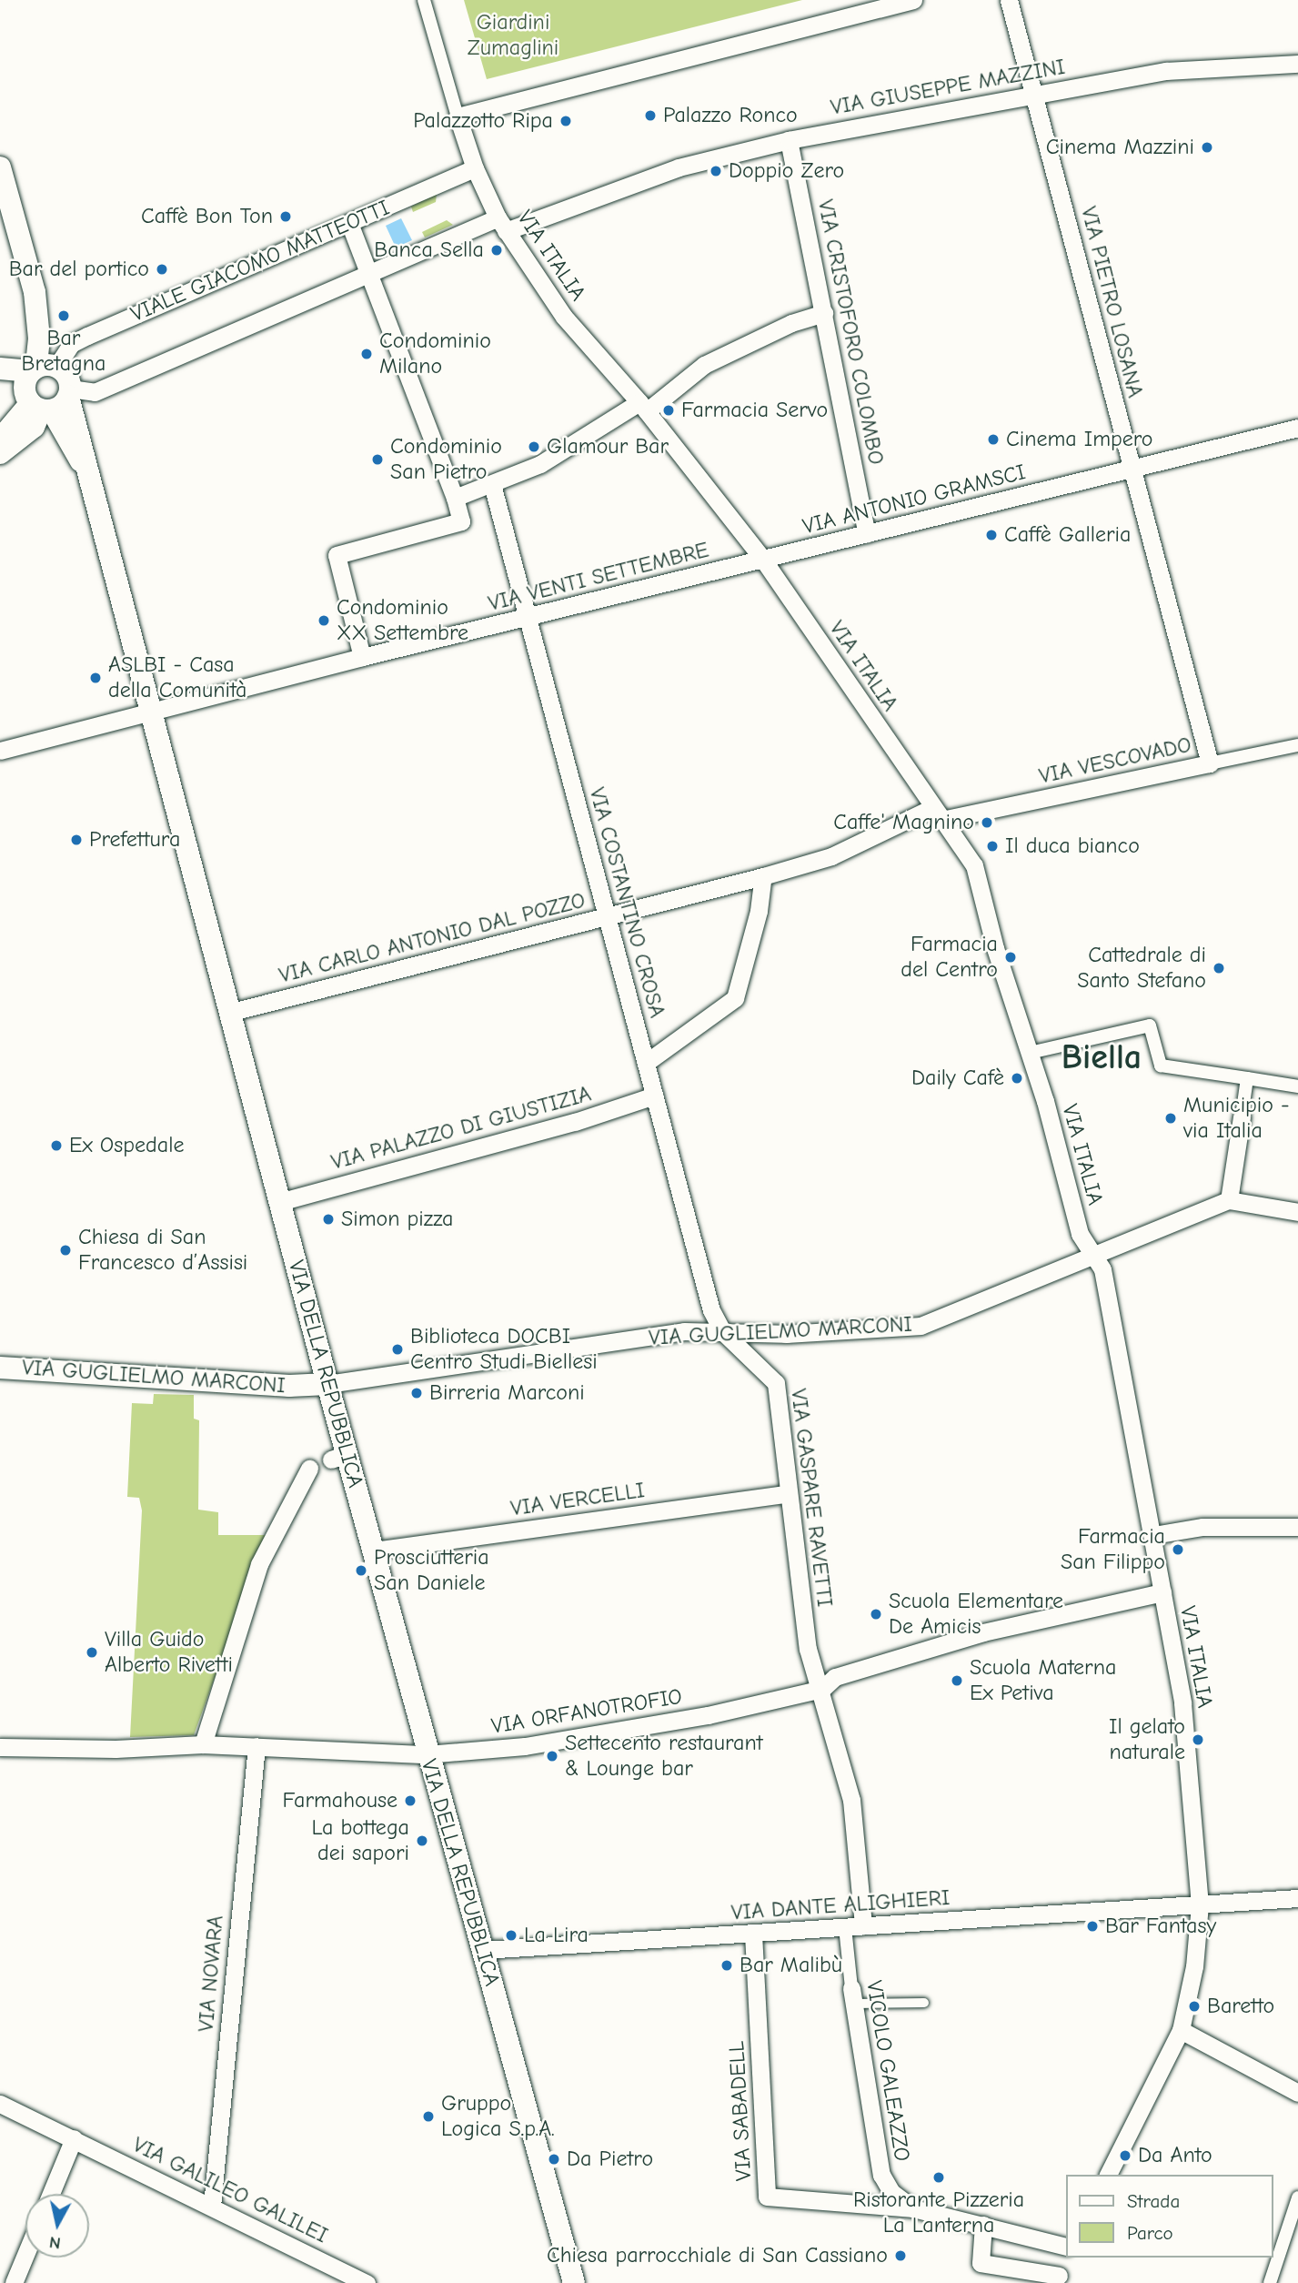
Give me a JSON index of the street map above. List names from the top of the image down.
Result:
{
  "streets": {
    "street": [
      "VIA GIUSEPPE MAZZINI",
      "VIA ITALIA",
      "VIALE GIACOMO MATTEOTTI",
      "VIA PIETRO LOSANA",
      "VIA CRISTOFORO COLOMBO",
      "VIA ANTONIO GRAMSCI",
      "VIA VENTI SETTEMBRE",
      "VIA VESCOVADO",
      "VIA COSTANTINO CROSA",
      "VIA CARLO ANTONIO DAL POZZO",
      "VIA PALAZZO DI GIUSTIZIA",
      "VIA GUGLIELMO MARCONI",
      "VIA DELLA REPUBBLICA",
      "VIA GASPARE RAVETTI",
      "VIA VERCELLI",
      "VIA ORFANOTROFIO",
      "VIA DANTE ALIGHIERI",
      "VIA NOVARA",
      "VICOLO GALEAZZO",
      "VIA SABADELL",
      "VIA GALILEO GALILEI"
    ]
  },
  "crossings": [
    ["VIA GIUSEPPE MAZZINI", "VIA ITALIA"],
    ["VIA GIUSEPPE MAZZINI", "VIA PIETRO LOSANA"],
    ["VIA GIUSEPPE MAZZINI", "VIA CRISTOFORO COLOMBO"],
    ["VIA ITALIA", "VIALE GIACOMO MATTEOTTI"],
    ["VIA ITALIA", "VIA ANTONIO GRAMSCI"],
    ["VIA ITALIA", "VIA VENTI SETTEMBRE"],
    ["VIA ITALIA", "VIA VESCOVADO"],
    ["VIA ITALIA", "VIA GUGLIELMO MARCONI"],
    ["VIA ITALIA", "VIA ORFANOTROFIO"],
    ["VIA ITALIA", "VIA DANTE ALIGHIERI"],
    ["VIALE GIACOMO MATTEOTTI", "VIA DELLA REPUBBLICA"],
    ["VIA PIETRO LOSANA", "VIA ANTONIO GRAMSCI"],
    ["VIA PIETRO LOSANA", "VIA VESCOVADO"],
    ["VIA CRISTOFORO COLOMBO", "VIA ANTONIO GRAMSCI"],
    ["VIA ANTONIO GRAMSCI", "VIA VENTI SETTEMBRE"],
    ["VIA VENTI SETTEMBRE", "VIA COSTANTINO CROSA"],
    ["VIA VENTI SETTEMBRE", "VIA DELLA REPUBBLICA"],
    ["VIA VESCOVADO", "VIA CARLO ANTONIO DAL POZZO"],
    ["VIA COSTANTINO CROSA", "VIA CARLO ANTONIO DAL POZZO"],
    ["VIA COSTANTINO CROSA", "VIA PALAZZO DI GIUSTIZIA"],
    ["VIA COSTANTINO CROSA", "VIA GUGLIELMO MARCONI"],
    ["VIA COSTANTINO CROSA", "VIA GASPARE RAVETTI"],
    ["VIA CARLO ANTONIO DAL POZZO", "VIA DELLA REPUBBLICA"],
    ["VIA PALAZZO DI GIUSTIZIA", "VIA DELLA REPUBBLICA"],
    ["VIA GUGLIELMO MARCONI", "VIA DELLA REPUBBLICA"],
    ["VIA GUGLIELMO MARCONI", "VIA GASPARE RAVETTI"],
    ["VIA DELLA REPUBBLICA", "VIA VERCELLI"],
    ["VIA DELLA REPUBBLICA", "VIA ORFANOTROFIO"],
    ["VIA DELLA REPUBBLICA", "VIA DANTE ALIGHIERI"],
    ["VIA GASPARE RAVETTI", "VIA VERCELLI"],
    ["VIA GASPARE RAVETTI", "VIA ORFANOTROFIO"],
    ["VIA GASPARE RAVETTI", "VICOLO GALEAZZO"],
    ["VIA ORFANOTROFIO", "VIA NOVARA"],
    ["VIA ORFANOTROFIO", "VICOLO GALEAZZO"],
    ["VIA DANTE ALIGHIERI", "VICOLO GALEAZZO"],
    ["VIA DANTE ALIGHIERI", "VIA SABADELL"],
    ["VIA NOVARA", "VIA GALILEO GALILEI"],
    ["VICOLO GALEAZZO", "VIA SABADELL"]
  ],
  "districts": ["Biella"],
  "parks": ["Giardini Zumaglini"],
  "places": [
    "Palazzo Ronco",
    "Palazzotto Ripa",
    "Cinema Mazzini",
    "Doppio Zero",
    "Caffè Bon Ton",
    "Banca Sella",
    "Bar del portico",
    "Bar Bretagna",
    "Condominio Milano",
    "Farmacia Servo",
    "Cinema Impero",
    "Glamour Bar",
    "Condominio San Pietro",
    "Caffè Galleria",
    "Condominio XX Settembre",
    "ASLBI - Casa della Comunità",
    "Caffe' Magnino",
    "Prefettura",
    "Il duca bianco",
    "Farmacia del Centro",
    "Cattedrale di Santo Stefano",
    "Daily Cafè",
    "Municipio - via Italia",
    "Ex Ospedale",
    "Simon pizza",
    "Chiesa di San Francesco d’Assisi",
    "Biblioteca DOCBI Centro Studi Biellesi",
    "Birreria Marconi",
    "Farmacia San Filippo",
    "Prosciutteria San Daniele",
    "Scuola Elementare De Amicis",
    "Villa Guido Alberto Rivetti",
    "Scuola Materna Ex Petiva",
    "Il gelato naturale",
    "Settecento restaurant & Lounge bar",
    "Farmahouse",
    "La bottega dei sapori",
    "Bar Fantasy",
    "La Lira",
    "Bar Malibù",
    "Baretto",
    "Gruppo Logica S.p.A.",
    "Da Anto",
    "Da Pietro",
    "Ristorante Pizzeria La Lanterna",
    "Chiesa parrocchiale di San Cassiano"
  ],
  "legend": ["Strada", "Parco"],
  "north": "bottom"
}
